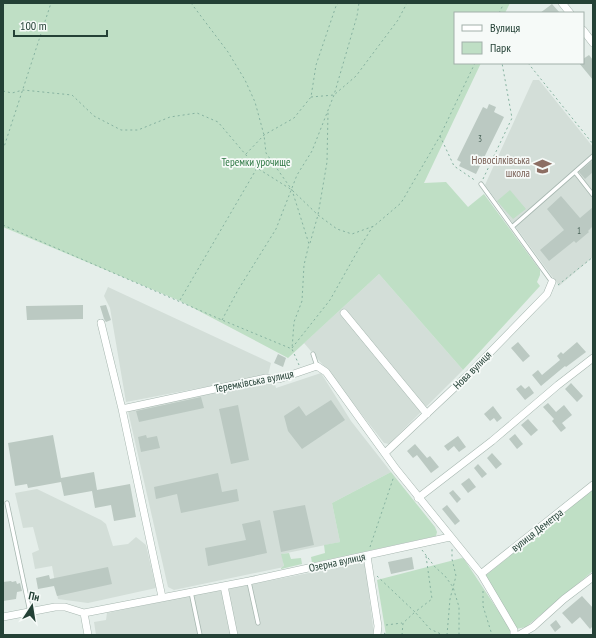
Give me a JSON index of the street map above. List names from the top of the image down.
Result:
{
  "streets": {
    "street": [
      "Нова вулиця",
      "Теремківська вулиця",
      "вулиця Деметра",
      "Озерна вулиця"
    ]
  },
  "parks": ["Теремки урочище"],
  "places": {
    "school or university": ["Новосілківська школа"]
  },
  "house_numbers": ["3", "1"],
  "legend": ["Вулиця", "Парк"],
  "scale_bar": "100 m",
  "north": "top"
}
